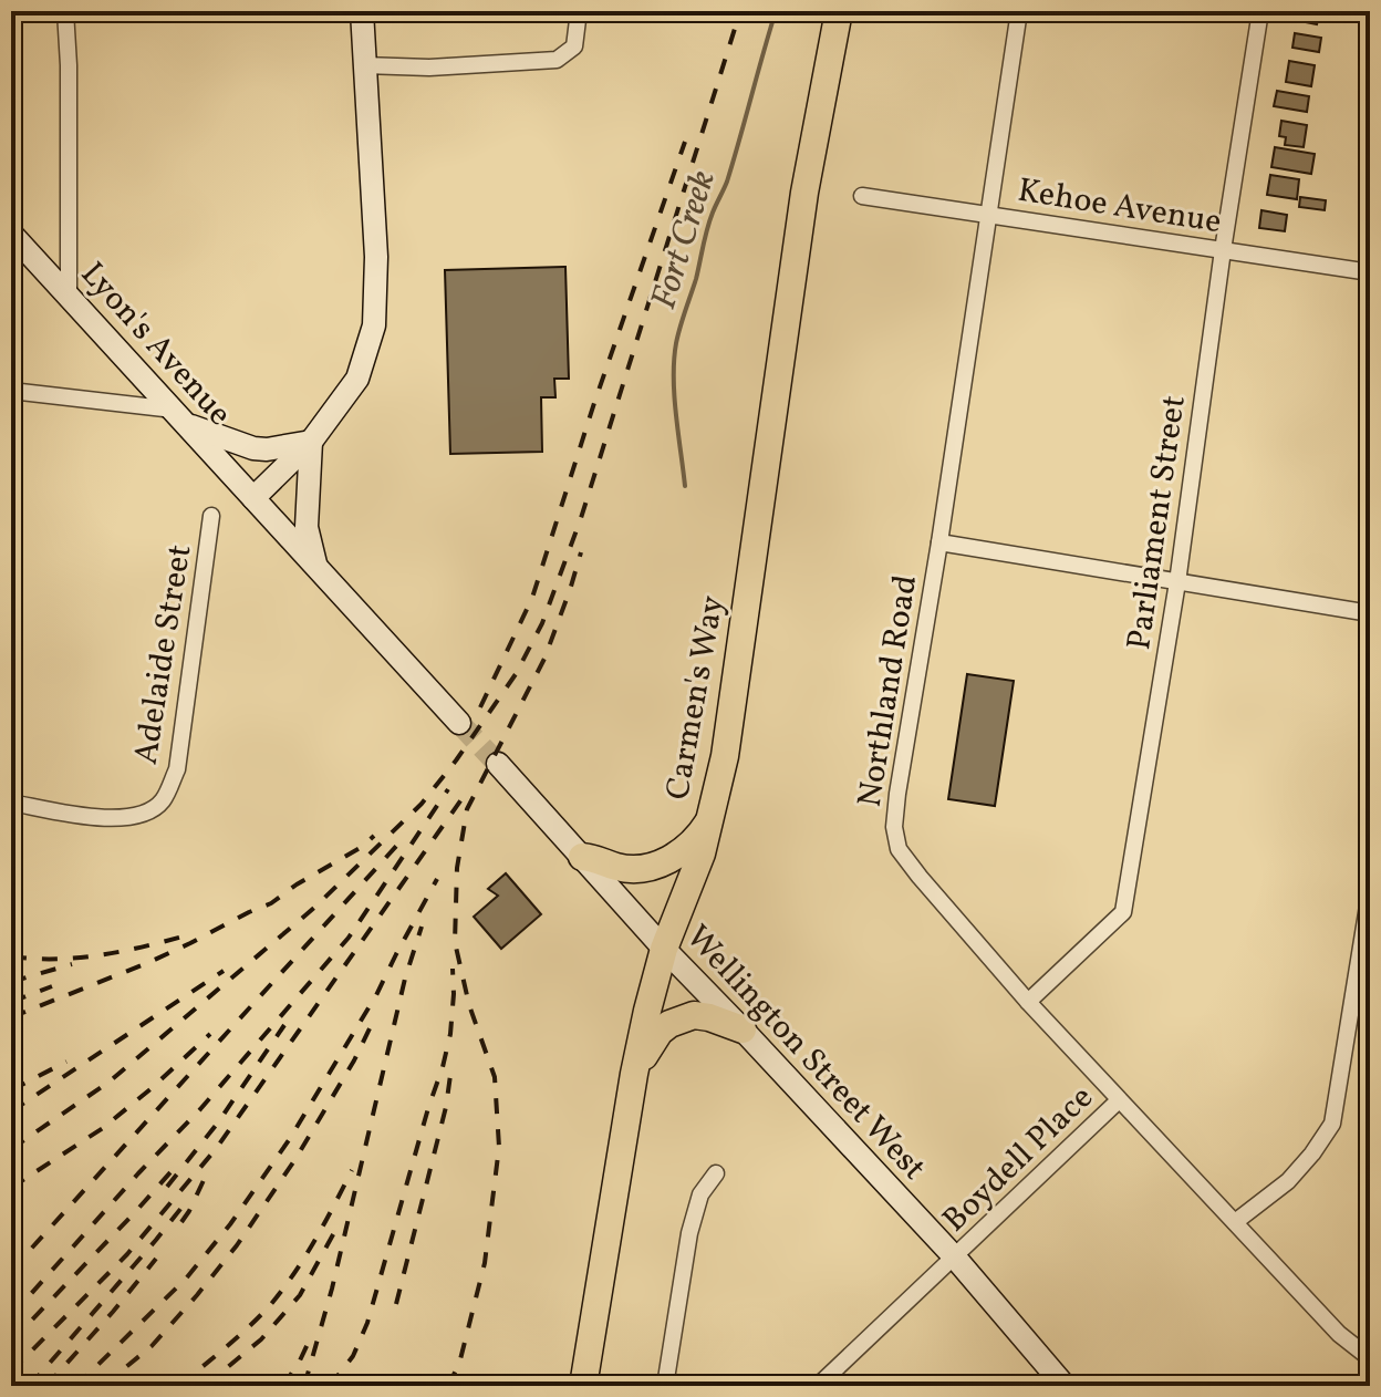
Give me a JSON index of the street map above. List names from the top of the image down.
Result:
{
  "streets": {
    "highway": ["Carmen's Way"],
    "main road": ["Lyon's Avenue", "Wellington Street West"],
    "street": [
      "Kehoe Avenue",
      "Parliament Street",
      "Adelaide Street",
      "Northland Road",
      "Boydell Place"
    ]
  },
  "crossings": [
    ["Kehoe Avenue", "Parliament Street"],
    ["Kehoe Avenue", "Northland Road"],
    ["Parliament Street", "Northland Road"],
    ["Northland Road", "Boydell Place"],
    ["Carmen's Way", "Wellington Street West"],
    ["Wellington Street West", "Boydell Place"]
  ],
  "water": ["Fort Creek"]
}
